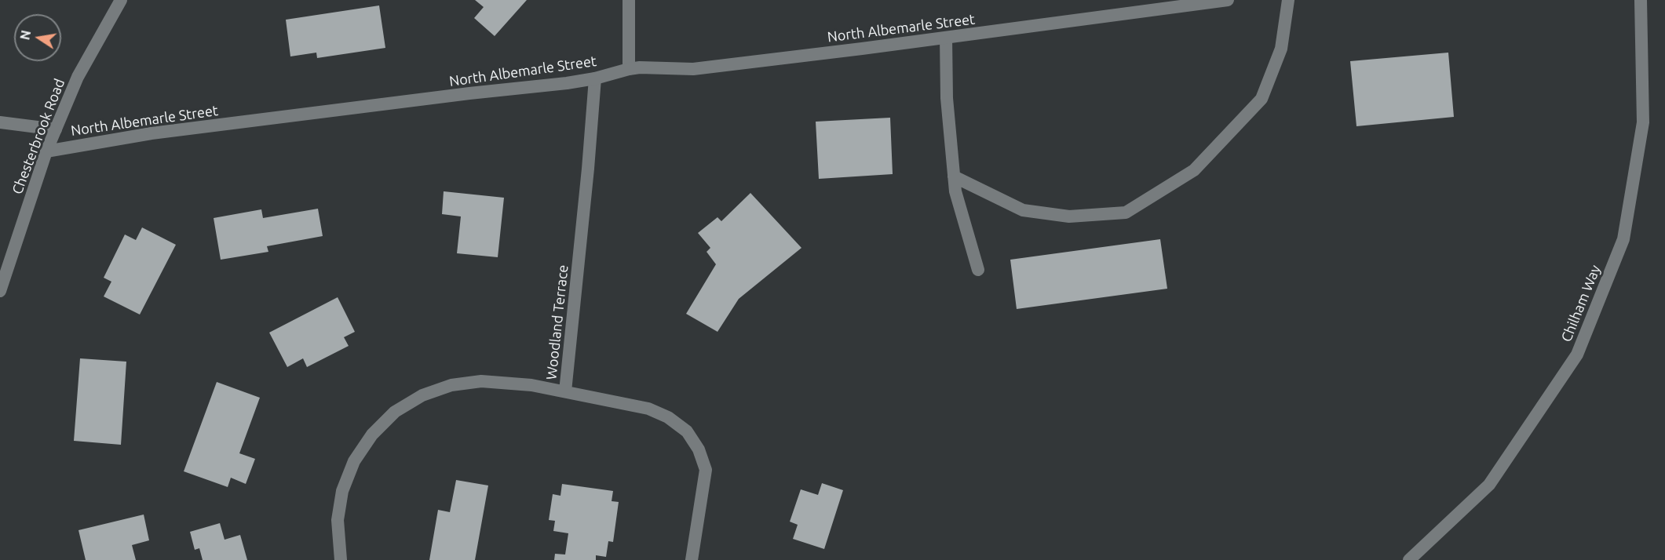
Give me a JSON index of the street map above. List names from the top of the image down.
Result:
{
  "streets": {
    "street": [
      "North Albemarle Street",
      "Chesterbrook Road",
      "Chilham Way",
      "Woodland Terrace"
    ]
  },
  "crossings": [
    ["North Albemarle Street", "Chesterbrook Road"],
    ["North Albemarle Street", "Woodland Terrace"]
  ],
  "north": "left"
}
